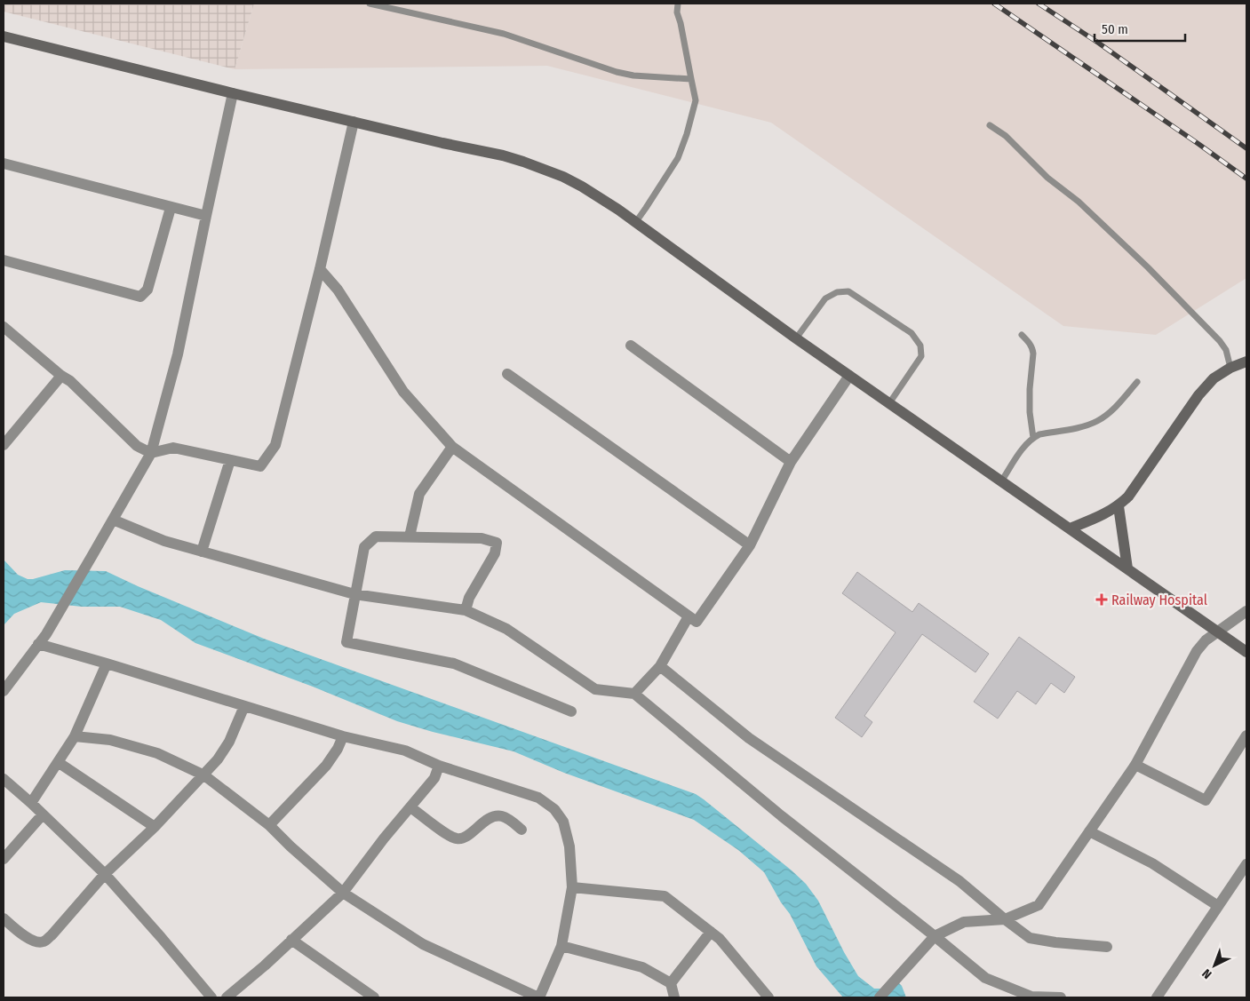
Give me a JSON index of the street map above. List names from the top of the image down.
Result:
{
  "places": {
    "health": ["Railway Hospital"]
  },
  "scale_bar": "50 m",
  "north": "bottom left"
}
